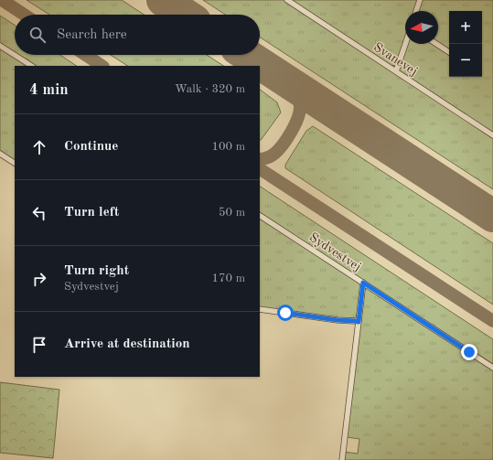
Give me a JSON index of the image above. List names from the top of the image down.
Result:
{
  "streets": {
    "lane": ["Svanevej", "Sydvestvej"]
  },
  "north": "left",
  "page": {
    "map_buttons": ["+", "−"],
    "search": "Search here",
    "heading": ["4 min", "Walk · 320 m"],
    "list": [
      ["Continue", "100 m"],
      ["Turn left", "50 m"],
      ["Turn right", "Sydvestvej", "170 m"],
      "Arrive at destination"
    ]
  }
}
